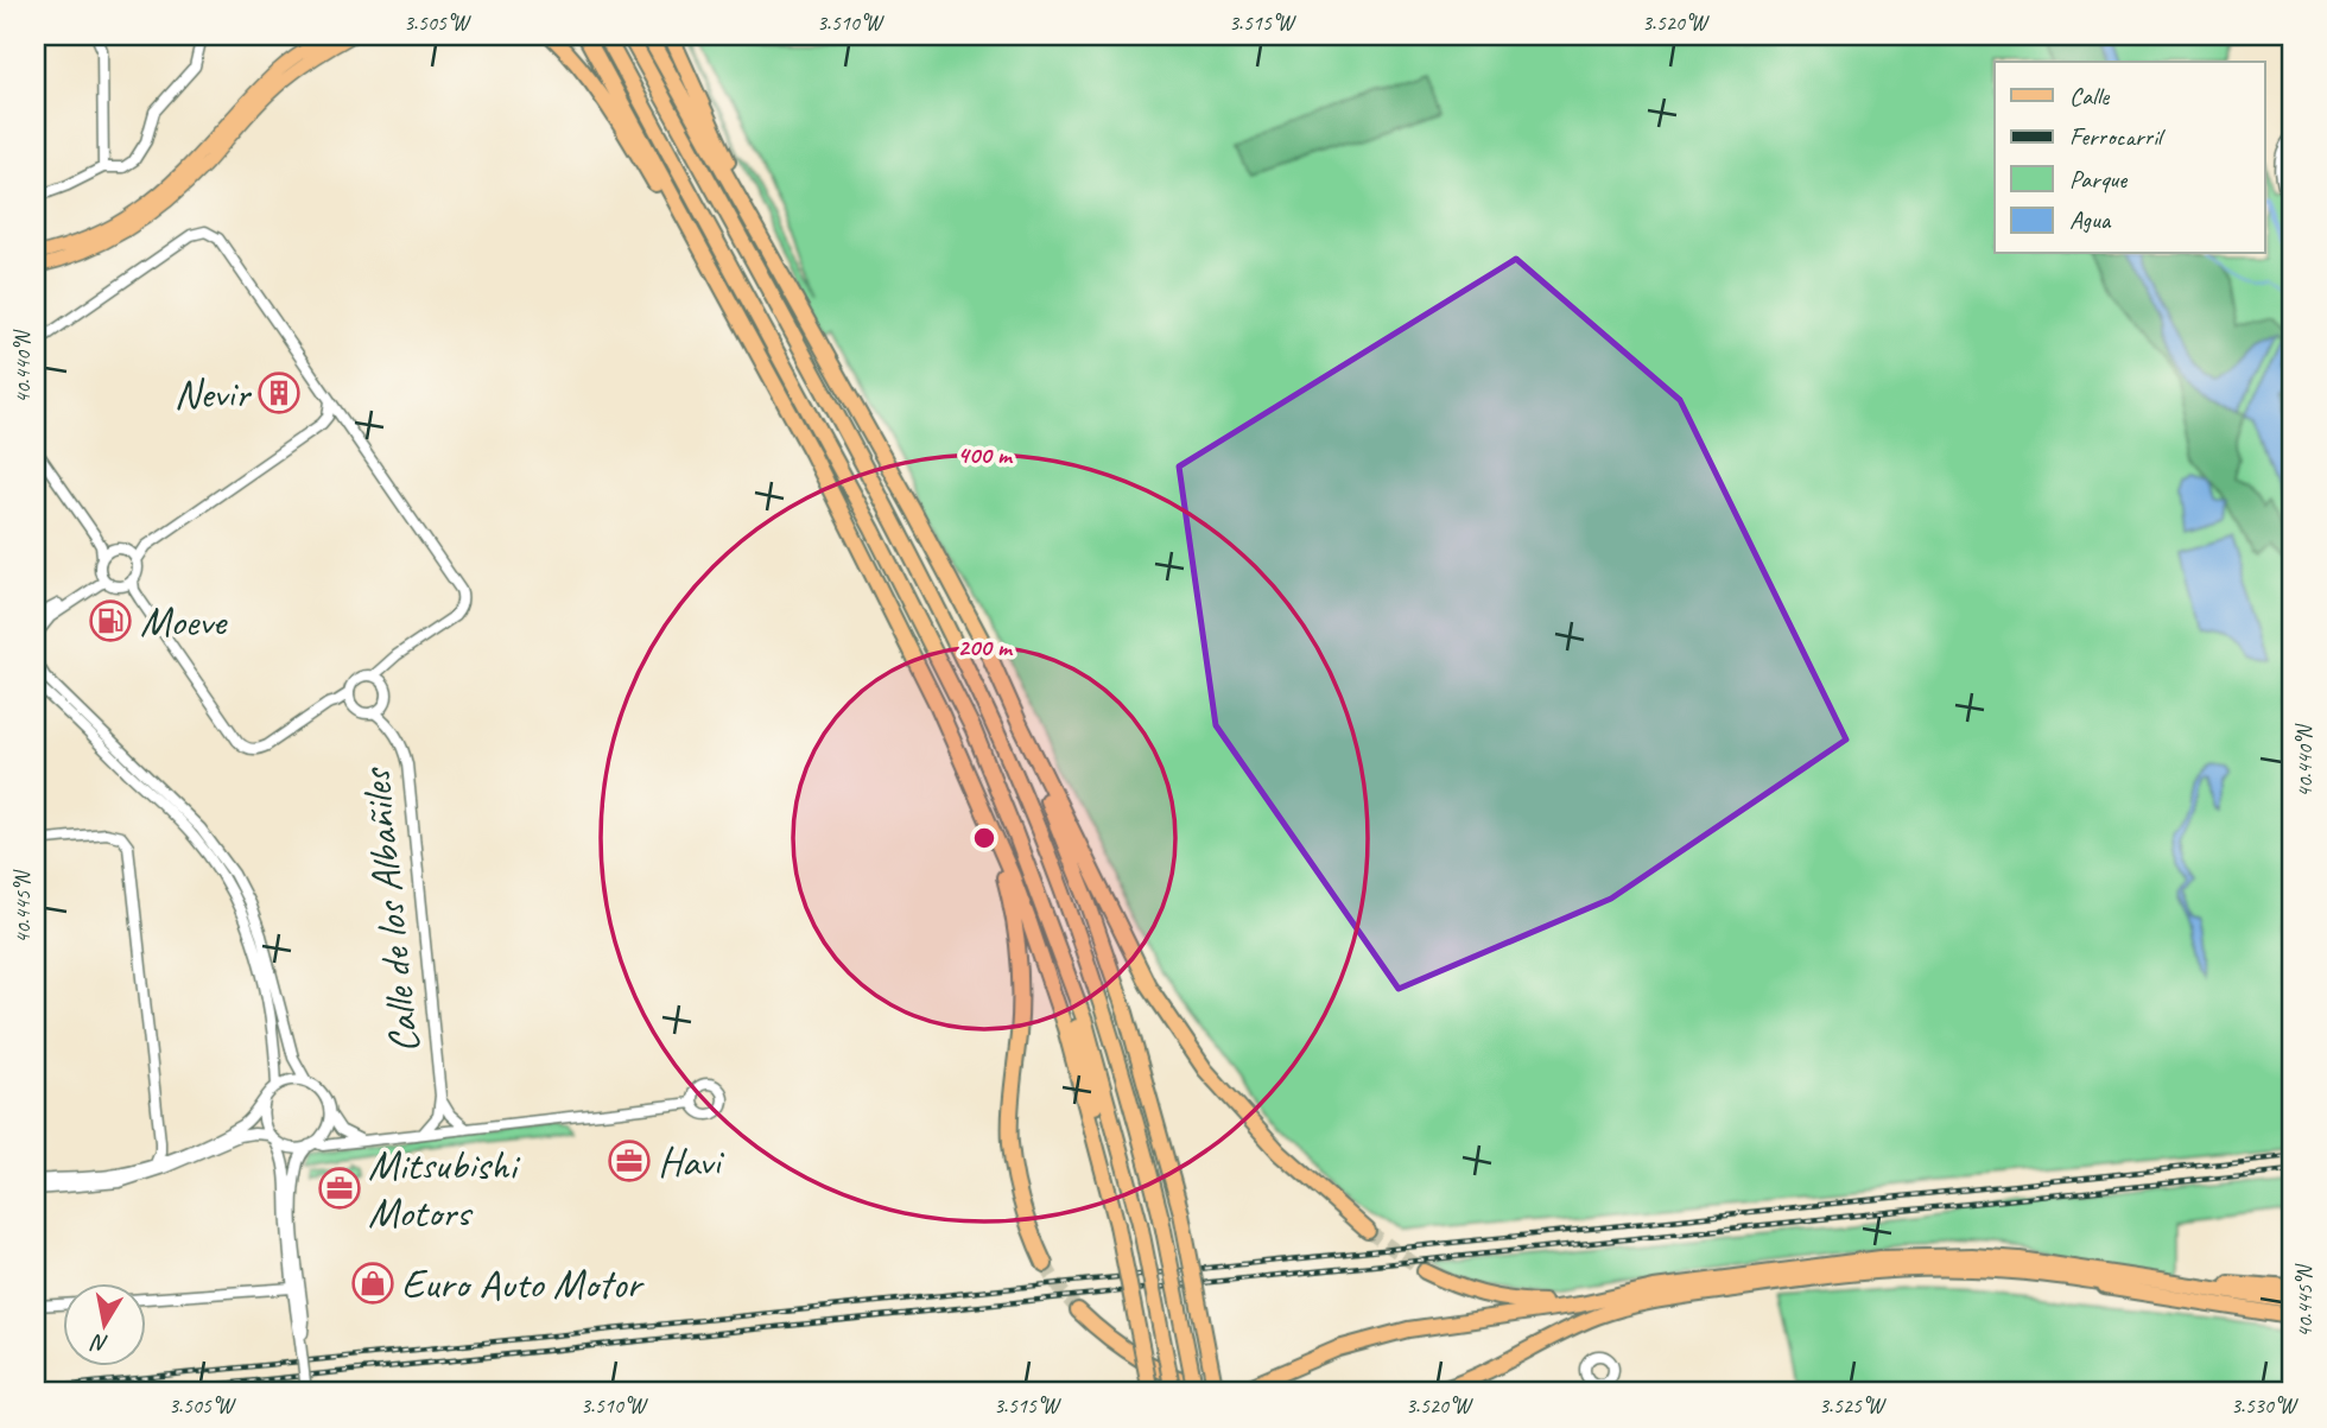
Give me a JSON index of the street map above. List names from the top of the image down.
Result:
{
  "streets": {
    "street": ["Calle de los Albañiles"]
  },
  "places": {
    "building": ["Nevir"],
    "fuel station": ["Moeve"],
    "office": ["Havi", "Mitsubishi Motors"],
    "shop": ["Euro Auto Motor"]
  },
  "legend": [
    "Calle",
    "Ferrocarril",
    "Parque",
    "Agua"
  ],
  "north": "bottom",
  "coordinates": [
    "3.505°W",
    "3.510°W",
    "3.515°W",
    "3.520°W",
    "40.440°N",
    "40.445°N",
    "3.525°W",
    "3.530°W"
  ],
  "rings": ["400 m", "200 m"]
}
